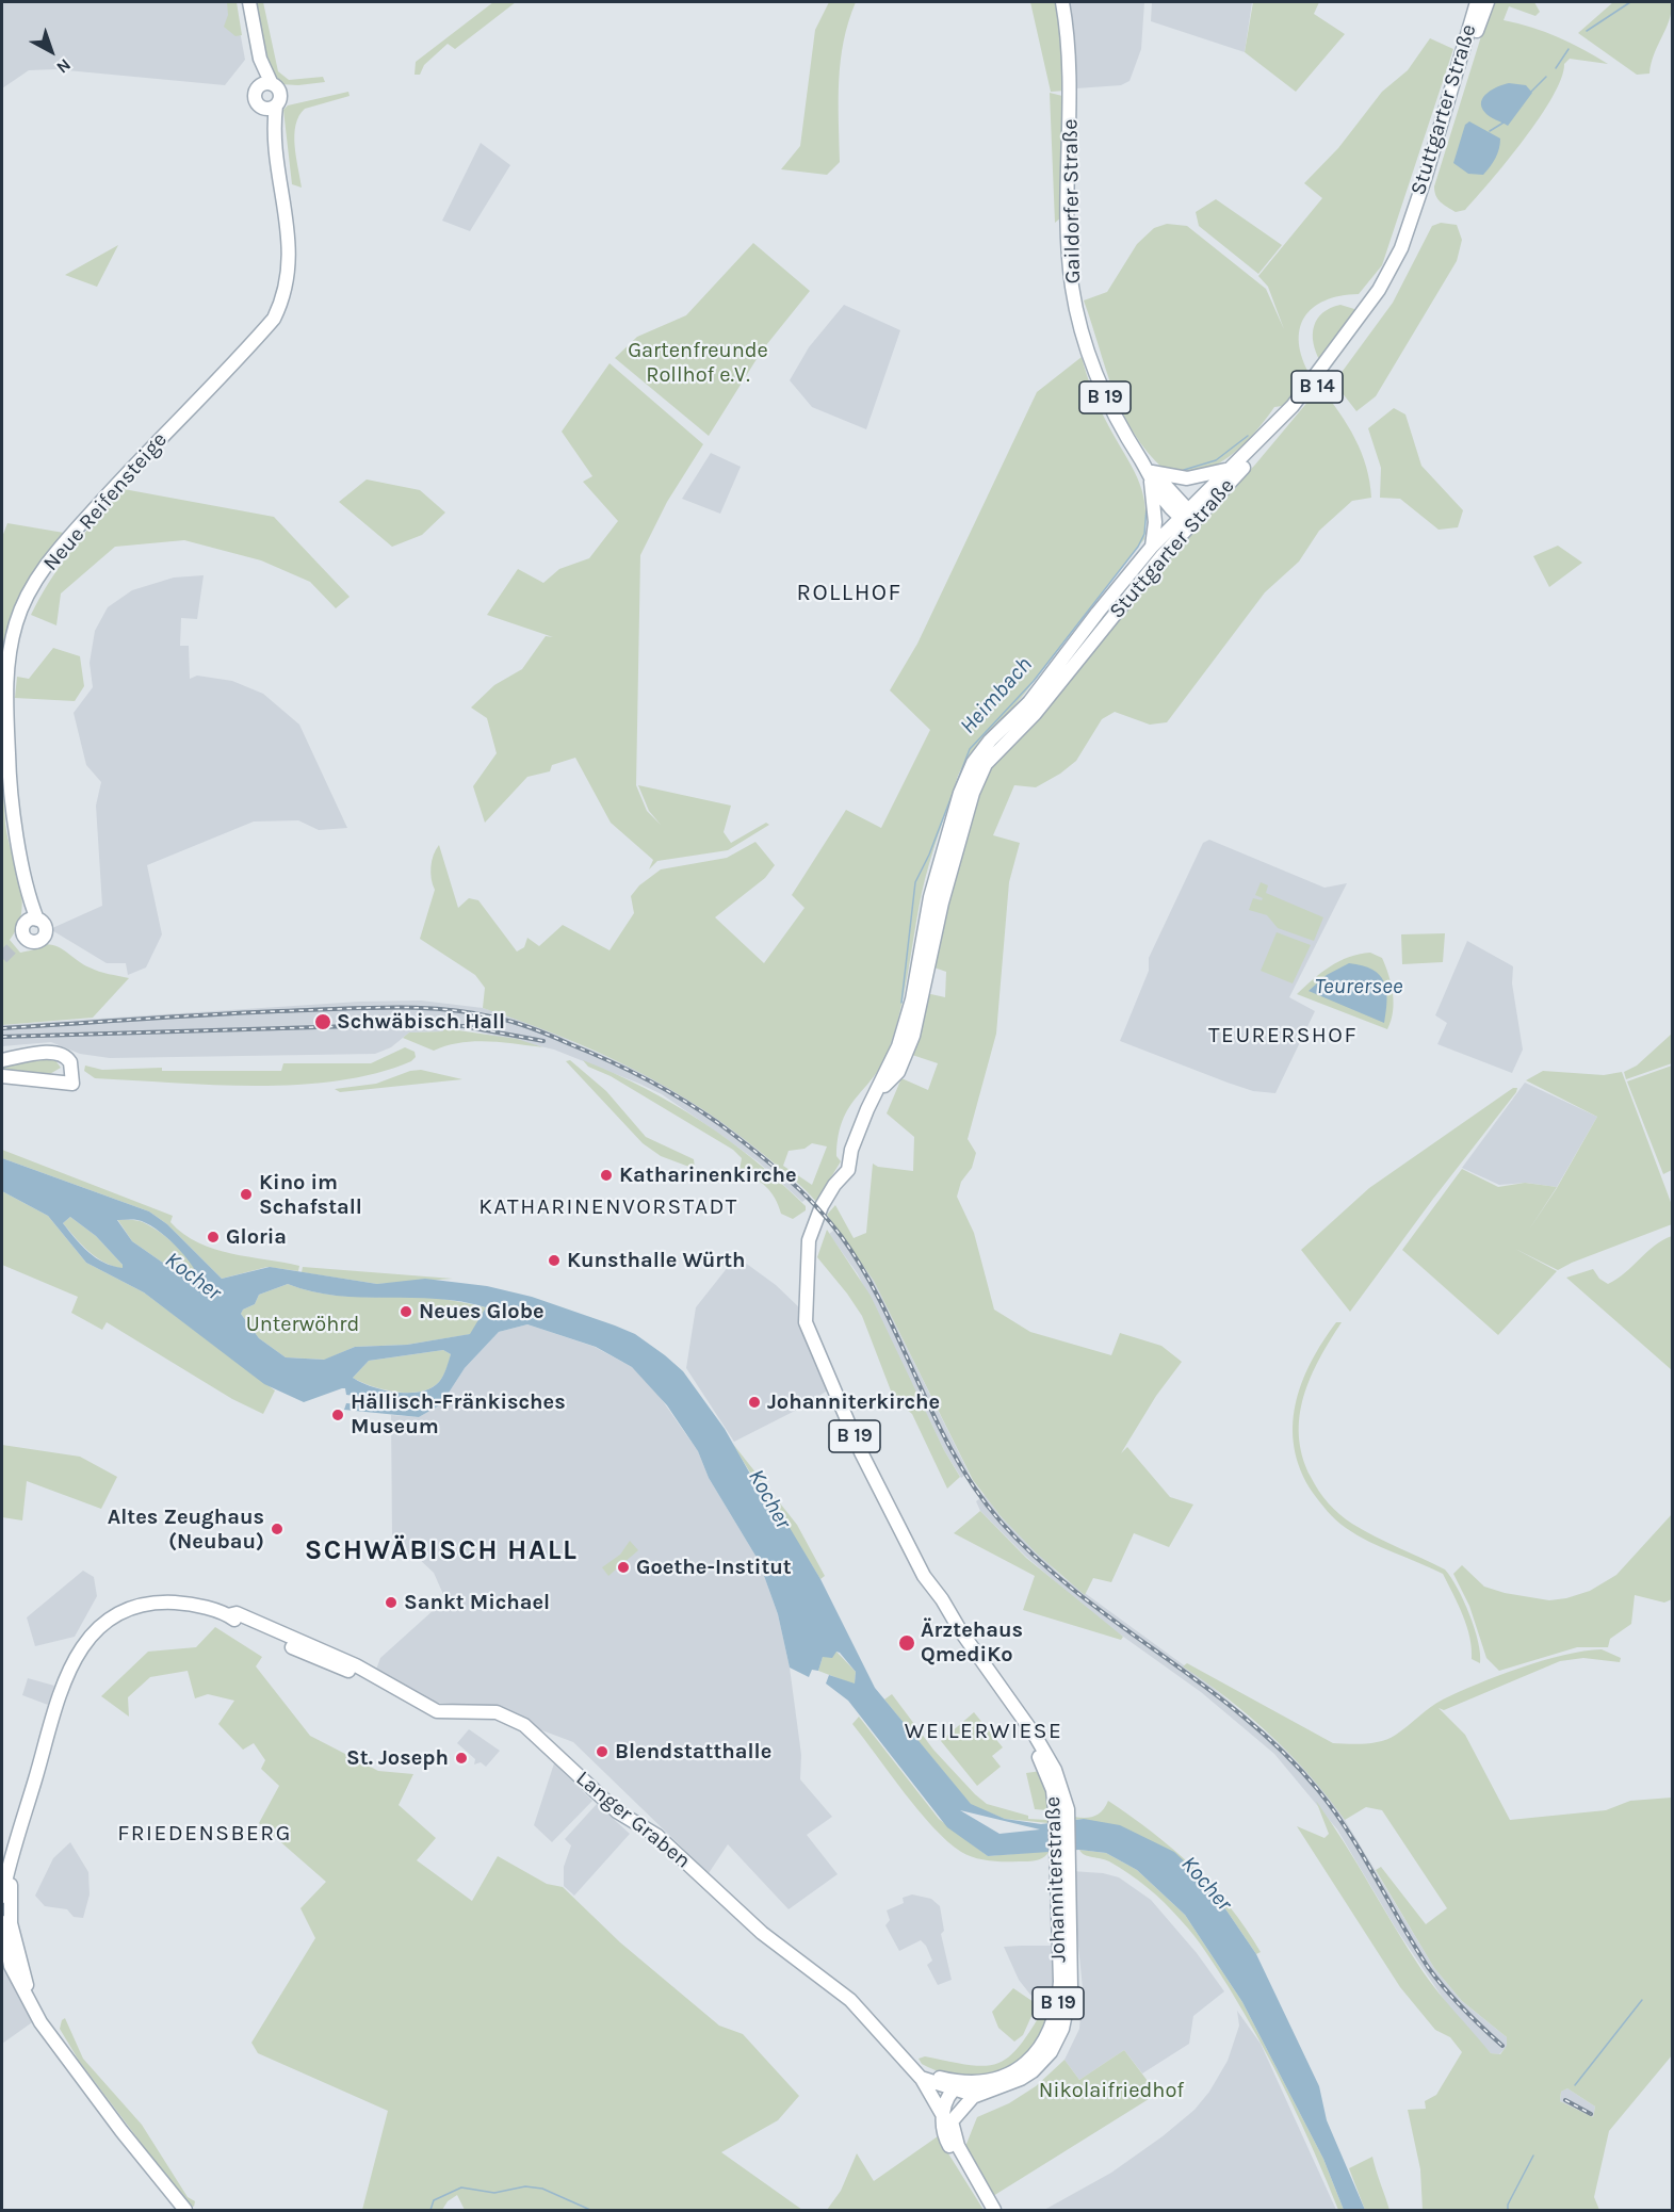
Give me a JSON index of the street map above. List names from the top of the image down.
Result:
{
  "streets": {
    "main road": [
      "Stuttgarter Straße",
      "Gaildorfer Straße",
      "B 14",
      "B 19",
      "Neue Reifensteige",
      "Langer Graben",
      "Johanniterstraße"
    ]
  },
  "crossings": [
    ["Stuttgarter Straße", "Gaildorfer Straße"],
    ["Stuttgarter Straße", "B 14"],
    ["Stuttgarter Straße", "B 19"],
    ["Stuttgarter Straße", "Johanniterstraße"],
    ["Gaildorfer Straße", "B 14"],
    ["Gaildorfer Straße", "B 19"],
    ["B 14", "B 19"],
    ["B 19", "Langer Graben"],
    ["B 19", "Johanniterstraße"],
    ["Langer Graben", "Johanniterstraße"]
  ],
  "districts": [
    "ROLLHOF",
    "TEURERSHOF",
    "KATHARINENVORSTADT",
    "SCHWÄBISCH HALL",
    "WEILERWIESE",
    "FRIEDENSBERG"
  ],
  "water": ["Heimbach", "Teurersee", "Kocher"],
  "parks": ["Gartenfreunde Rollhof e.V.", "Unterwöhrd", "Nikolaifriedhof"],
  "places": [
    "Schwäbisch Hall",
    "Katharinenkirche",
    "Kino im Schafstall",
    "Gloria",
    "Kunsthalle Würth",
    "Neues Globe",
    "Johanniterkirche",
    "Hällisch-Fränkisches Museum",
    "Altes Zeughaus (Neubau)",
    "Goethe-Institut",
    "Sankt Michael",
    "Ärztehaus QmediKo",
    "Blendstatthalle",
    "St. Joseph"
  ],
  "north": "bottom right"
}
